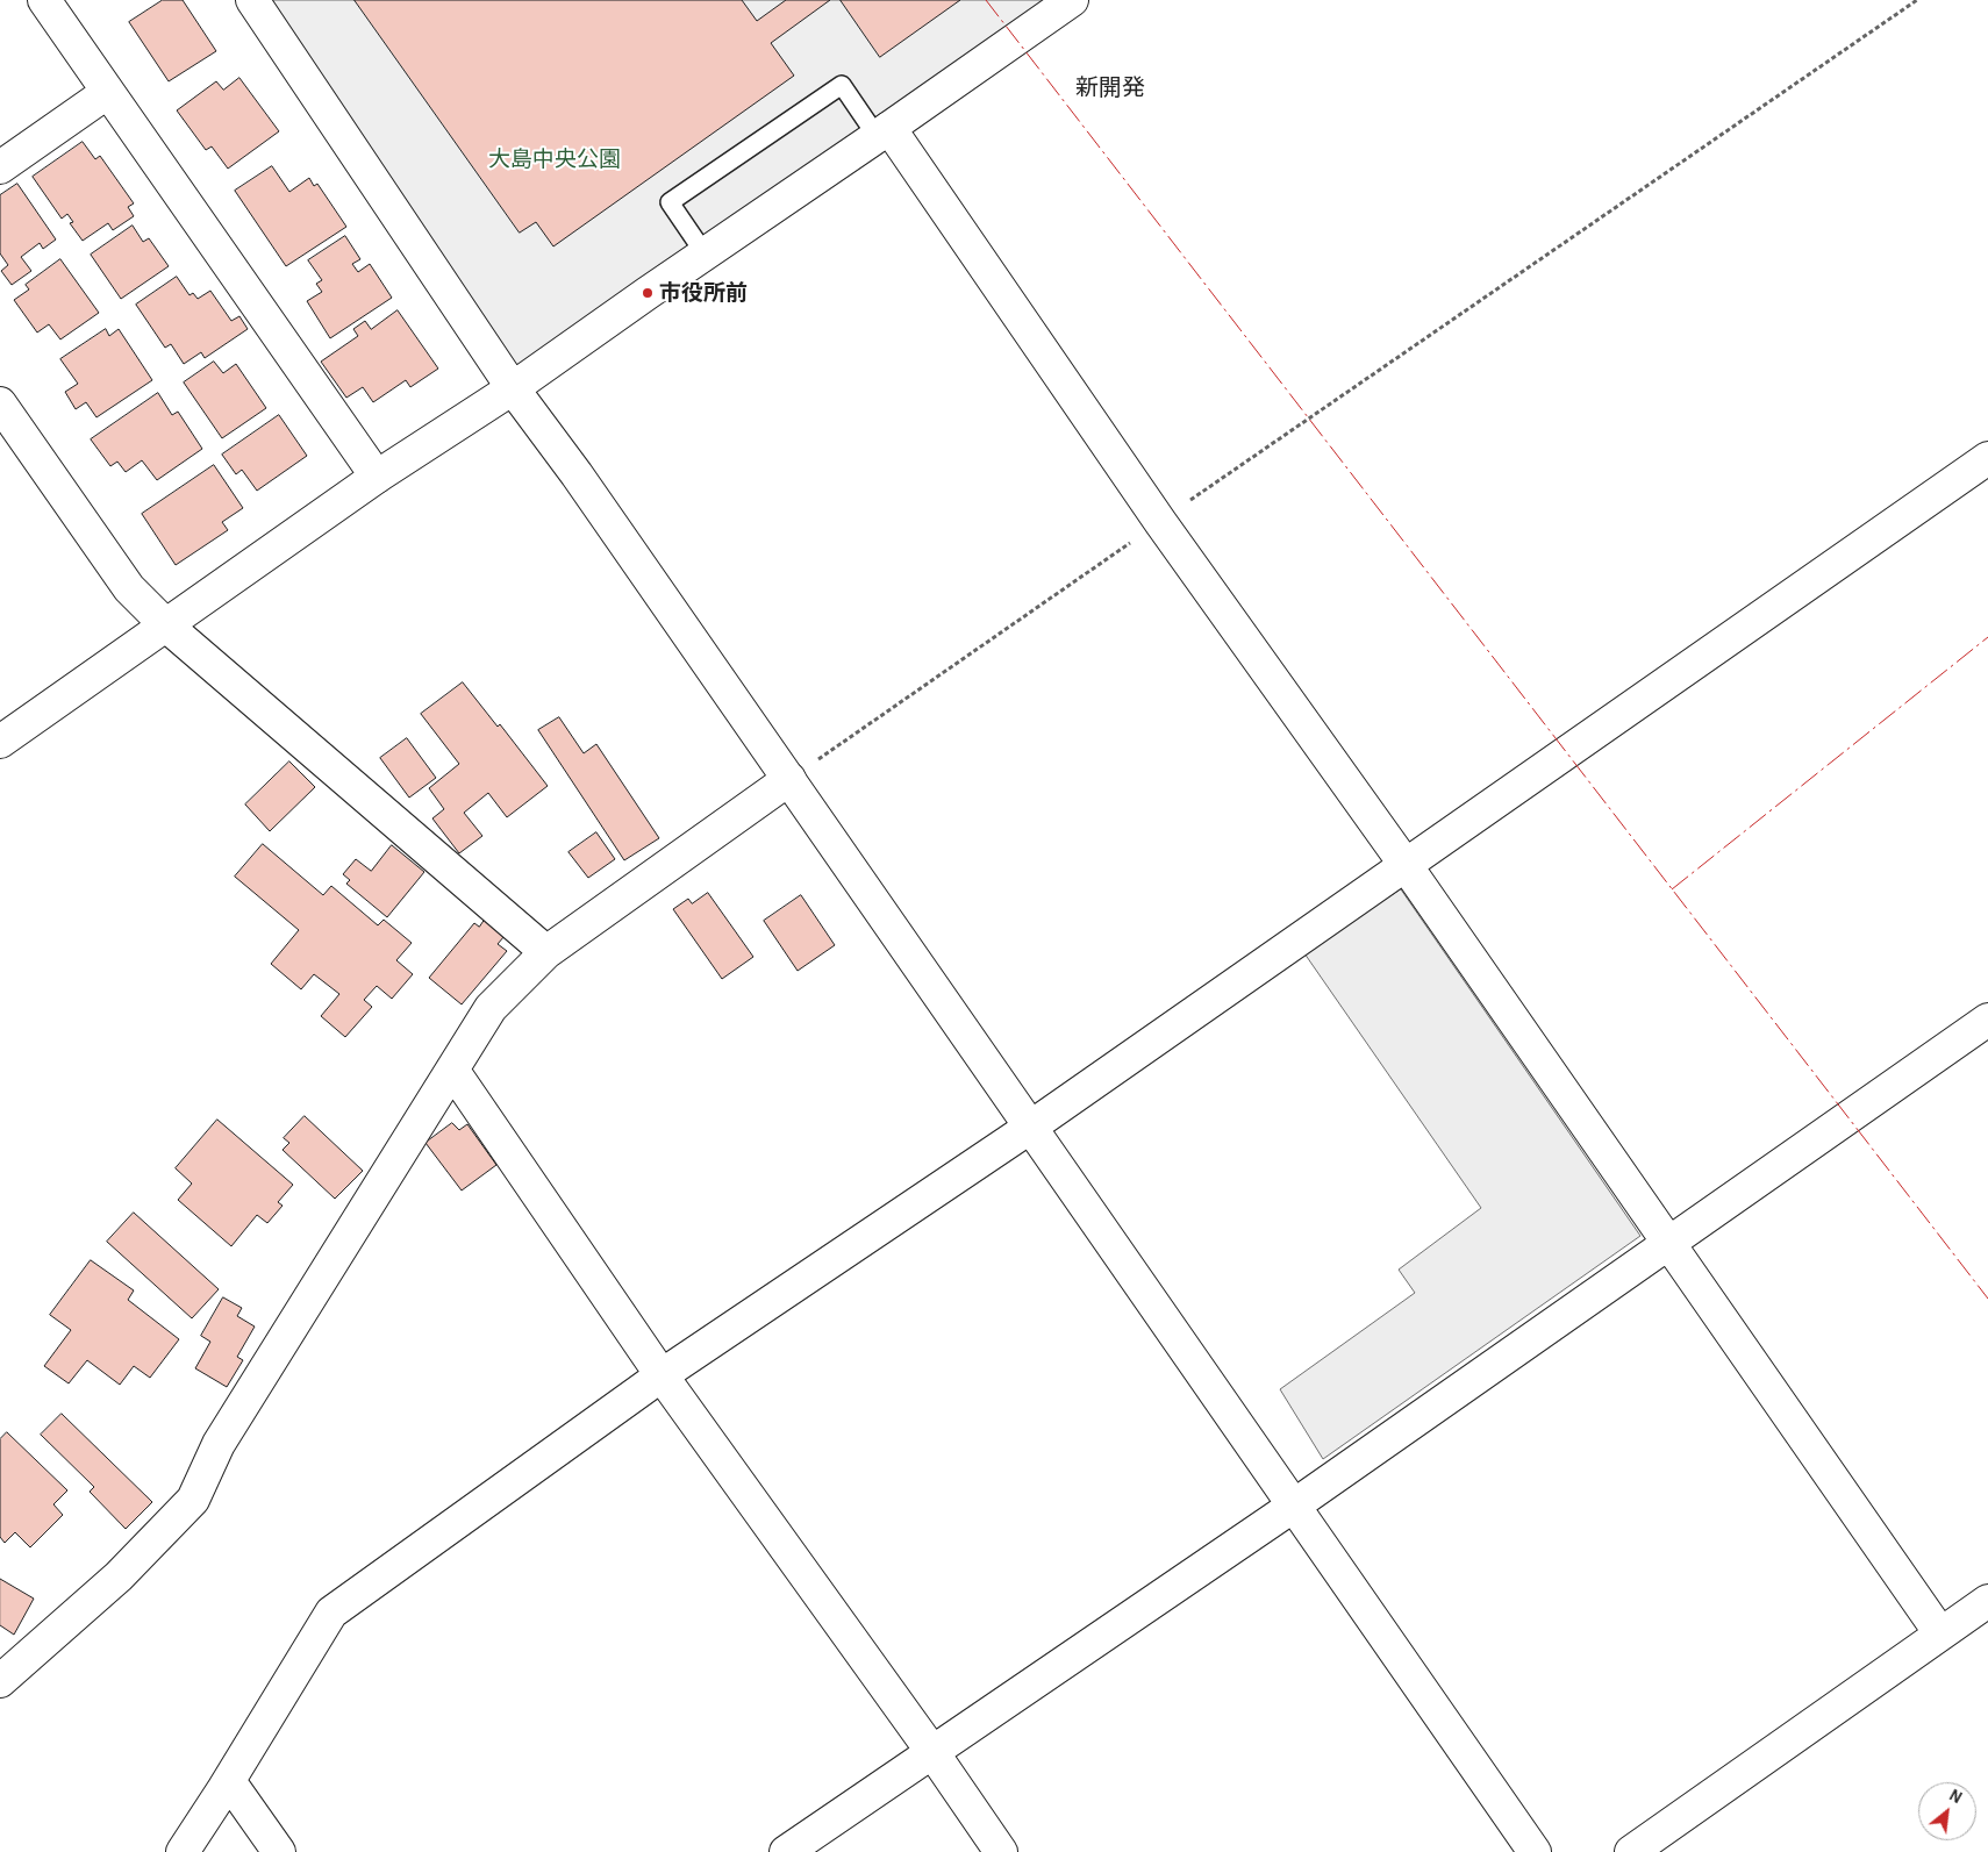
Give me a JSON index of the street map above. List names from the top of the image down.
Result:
{
  "districts": ["新開発"],
  "parks": ["大島中央公園"],
  "places": ["市役所前"],
  "north": "top right"
}
